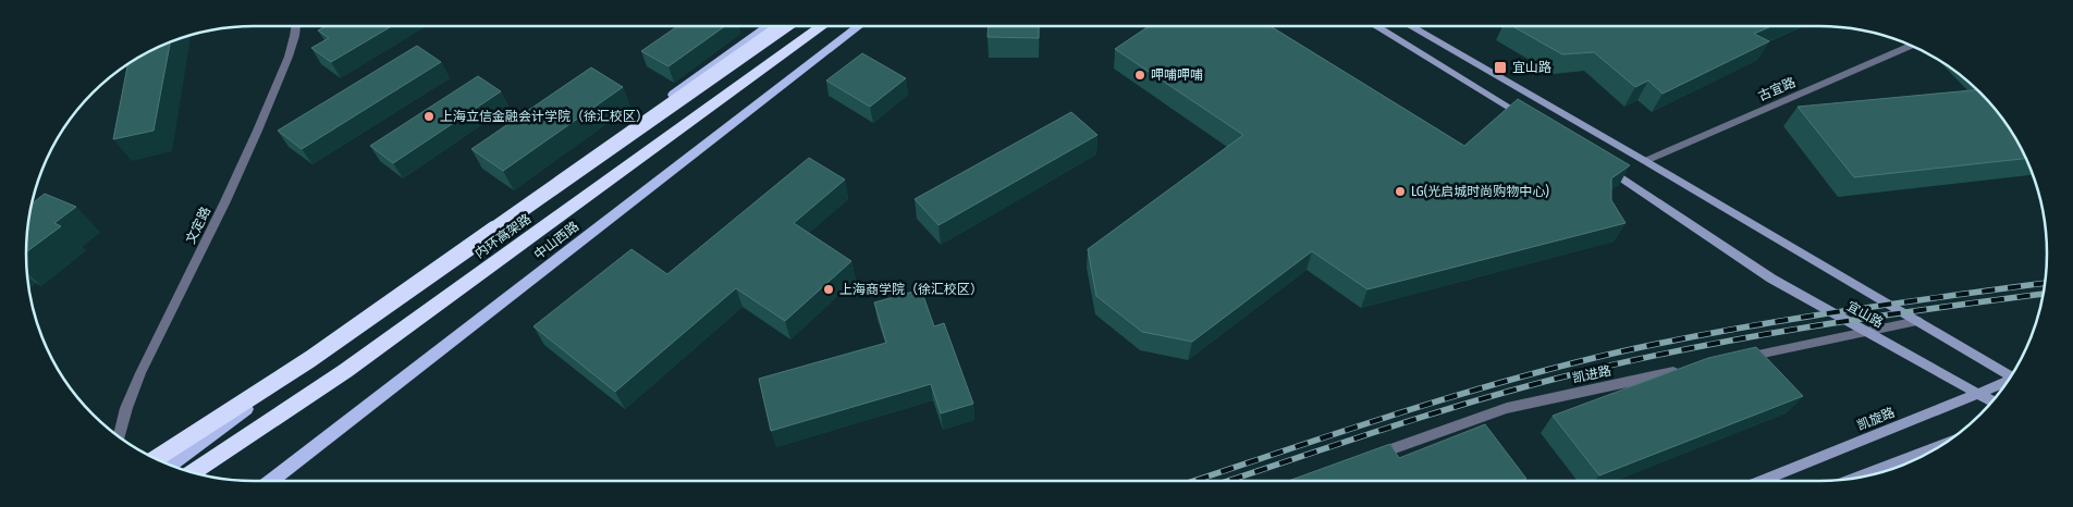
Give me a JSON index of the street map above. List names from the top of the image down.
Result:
{
  "streets": {
    "highway": ["内环高架路"],
    "main road": ["中山西路", "宜山路", "凯旋路"],
    "street": ["古宜路", "文定路", "凯进路"]
  },
  "crossings": [
    ["古宜路", "宜山路"],
    ["宜山路", "凯旋路"]
  ],
  "places": {
    "transit": ["宜山路"],
    "other": [
      "呷哺呷哺",
      "上海立信金融会计学院（徐汇校区）",
      "LG(光启城时尚购物中心)",
      "上海商学院（徐汇校区）"
    ]
  }
}
